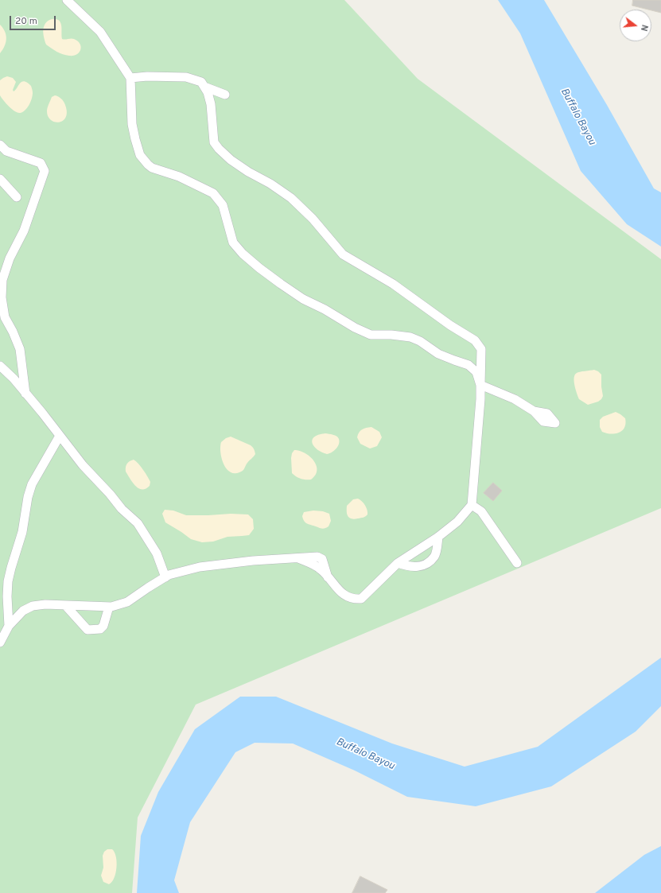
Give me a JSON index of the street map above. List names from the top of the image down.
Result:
{
  "water": ["Buffalo Bayou"],
  "scale_bar": "20 m",
  "north": "right"
}
